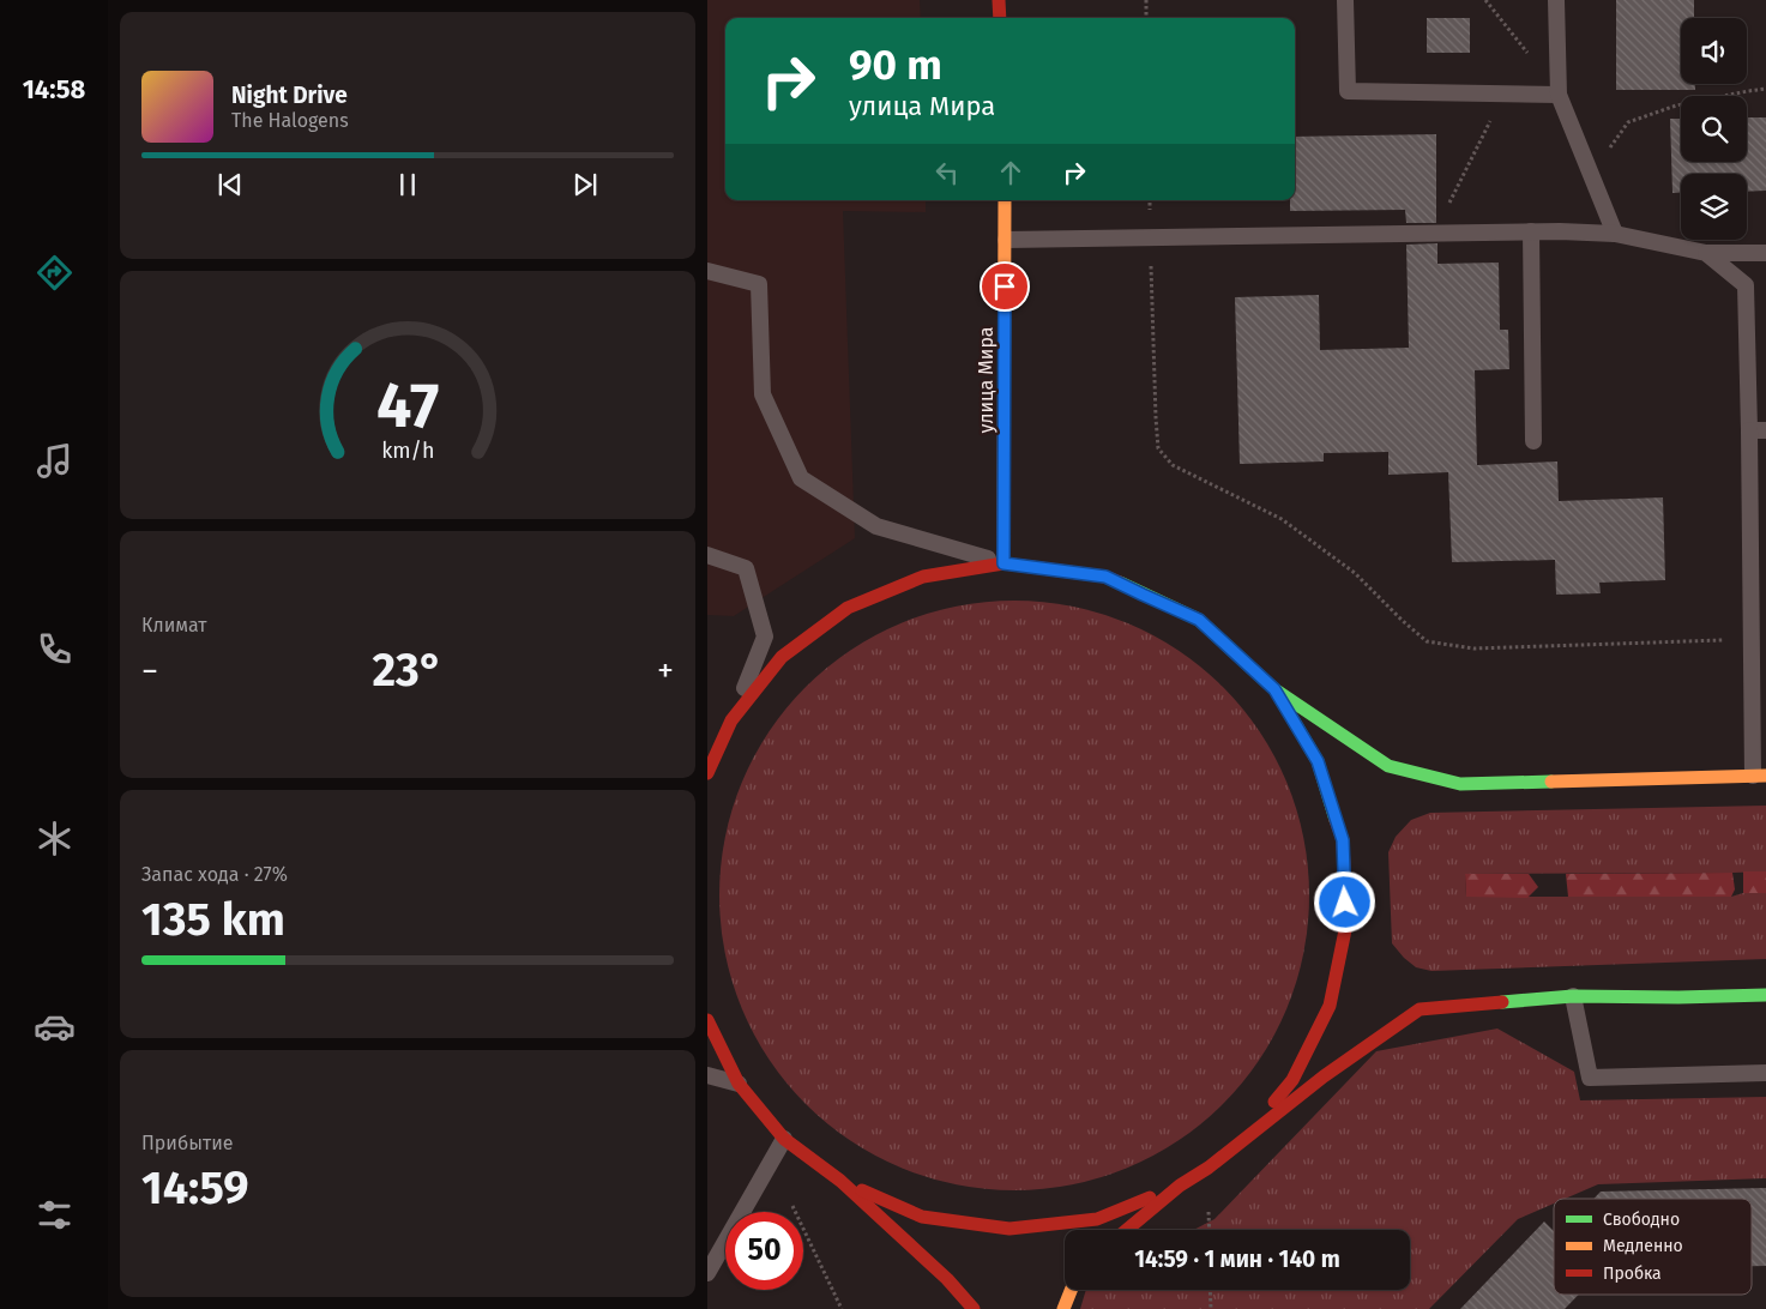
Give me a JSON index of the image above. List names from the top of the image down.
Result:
{
  "streets": {
    "main road": ["улица Мира"]
  },
  "legend": ["Свободно", "Медленно", "Пробка"],
  "page": {
    "tabs": "14:58",
    "turn": ["90 m", "улица Мира"],
    "song": ["Night Drive", "The Halogens"],
    "tile": [
      "Климат",
      ["Запас хода · 27%", "135 km"],
      ["Прибытие", "14:59"]
    ],
    "heat": ["−", "23°", "+"],
    "limit": "50",
    "trip": "14:59 · 1 мин · 140 m",
    "gauge": ["47", "km/h"]
  }
}
